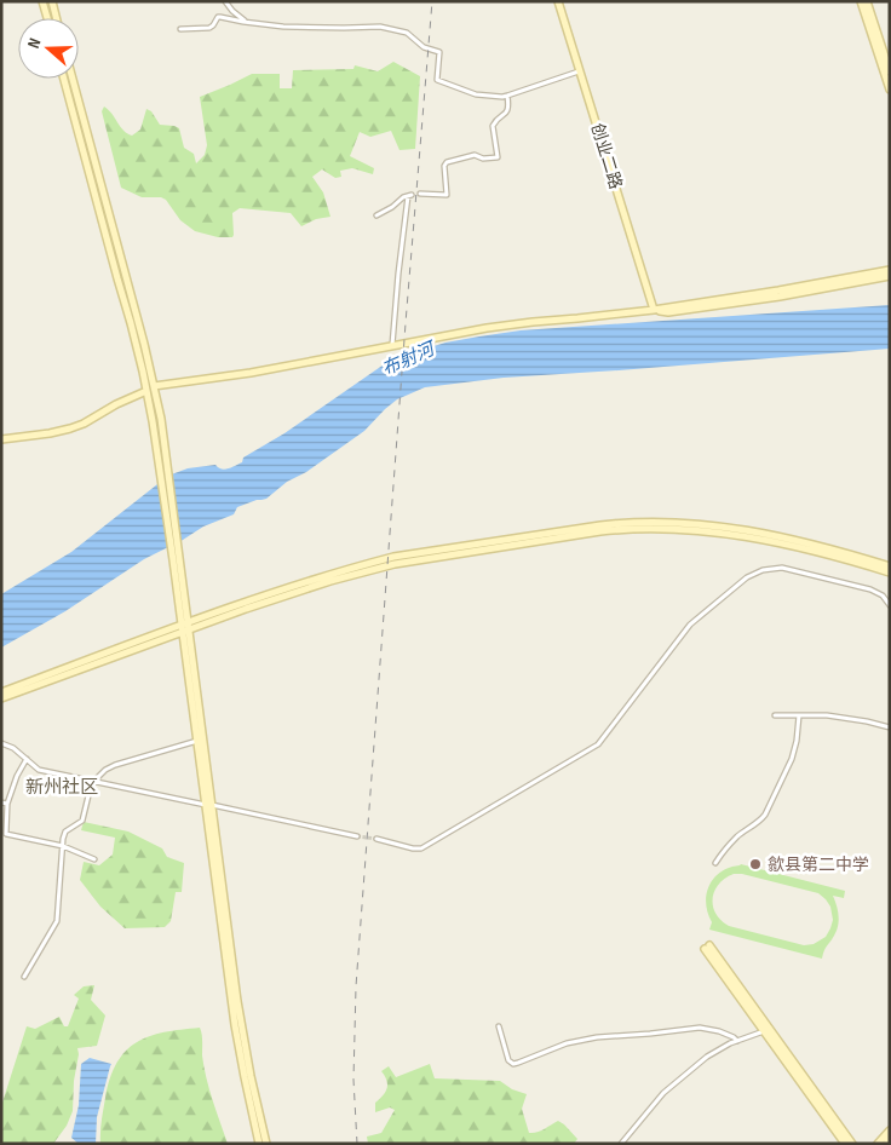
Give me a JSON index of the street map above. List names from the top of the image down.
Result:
{
  "streets": {
    "main road": ["创业二路"]
  },
  "districts": ["新州社区"],
  "water": ["布射河"],
  "places": ["歙县第二中学"],
  "north": "left"
}
